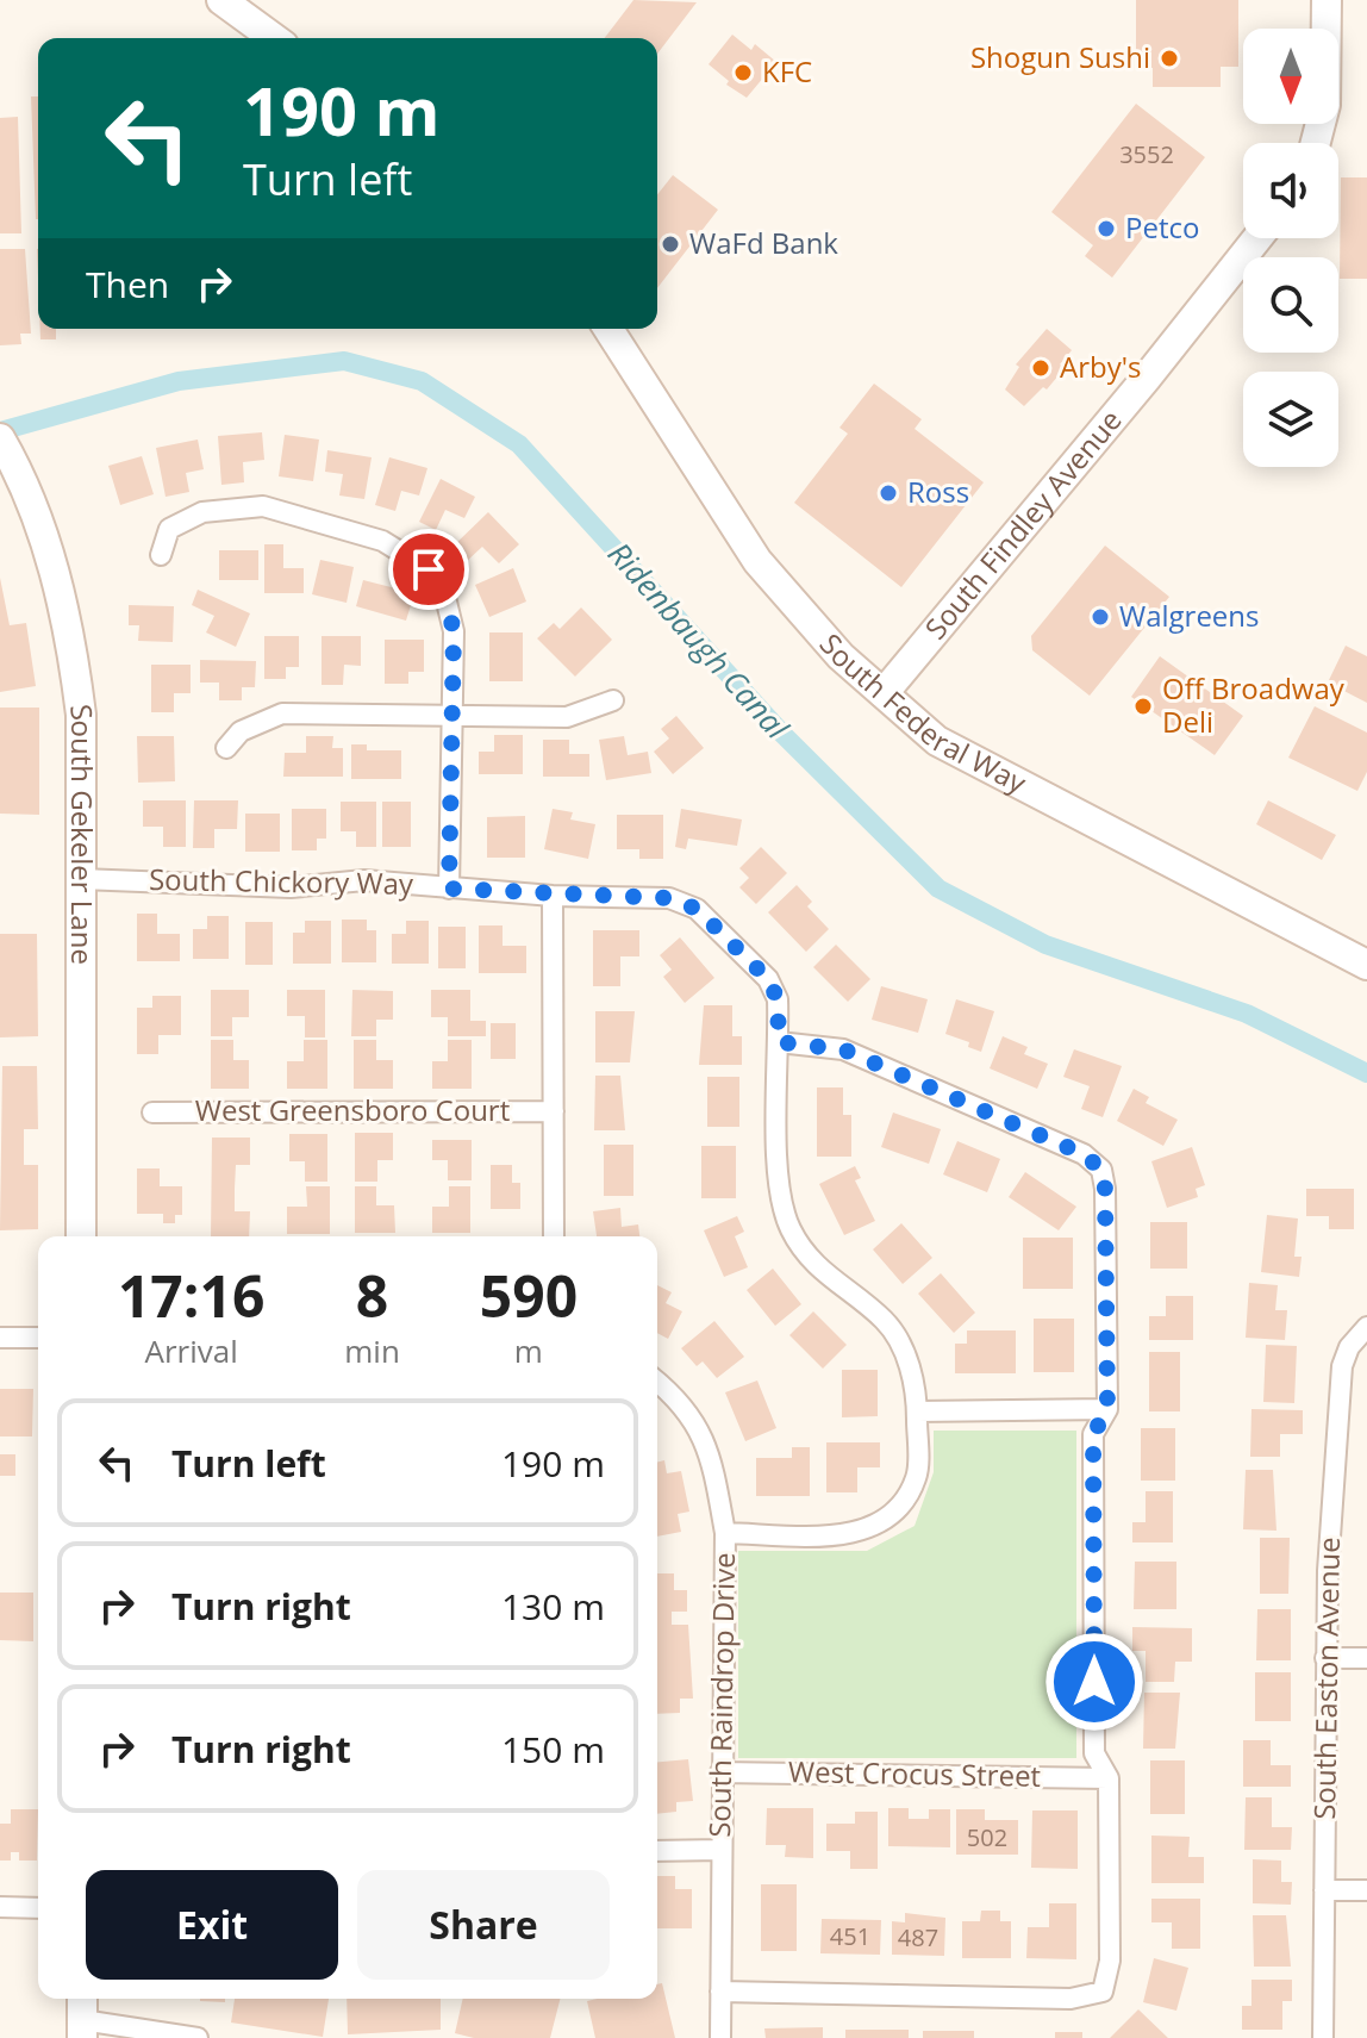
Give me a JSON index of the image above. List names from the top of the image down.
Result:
{
  "streets": {
    "street": [
      "South Findley Avenue",
      "South Federal Way",
      "South Gekeler Lane",
      "South Chickory Way",
      "West Greensboro Court",
      "South Easton Avenue",
      "South Raindrop Drive",
      "West Crocus Street"
    ]
  },
  "crossings": [
    ["South Findley Avenue", "South Federal Way"],
    ["South Gekeler Lane", "South Chickory Way"],
    ["South Chickory Way", "South Raindrop Drive"],
    ["South Raindrop Drive", "West Crocus Street"]
  ],
  "water": ["Ridenbaugh Canal"],
  "places": [
    "Shogun Sushi",
    "KFC",
    "Petco",
    "WaFd Bank",
    "Arby's",
    "Ross",
    "Walgreens",
    "Off Broadway Deli"
  ],
  "house_numbers": [
    "3552",
    "502",
    "451",
    "487"
  ],
  "north": "bottom",
  "page": {
    "turn": ["190 m", "Turn left"],
    "then": "Then",
    "eta": [
      "17:16",
      "Arrival",
      "8",
      "min",
      "590",
      "m"
    ],
    "list": [
      {
        "name": "Turn left",
        "value": "190 m"
      },
      {
        "name": "Turn right",
        "value": "130 m"
      },
      {
        "name": "Turn right",
        "value": "150 m"
      }
    ],
    "buttons": ["Exit", "Share"]
  }
}
